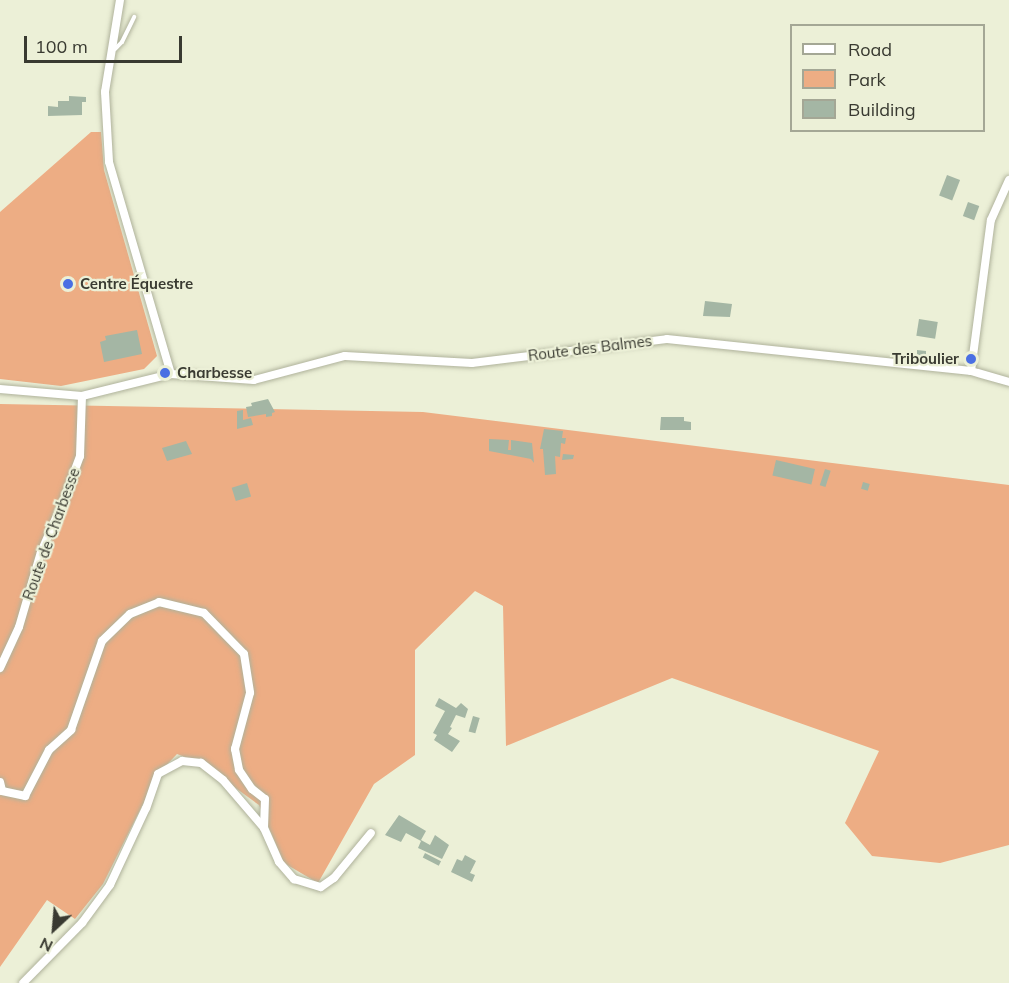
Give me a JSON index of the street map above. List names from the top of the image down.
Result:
{
  "streets": {
    "street": ["Route des Balmes", "Route de Charbesse"]
  },
  "crossings": [
    ["Route des Balmes", "Route de Charbesse"]
  ],
  "places": ["Centre Équestre", "Triboulier", "Charbesse"],
  "legend": ["Road", "Park", "Building"],
  "scale_bar": "100 m",
  "north": "bottom left"
}
